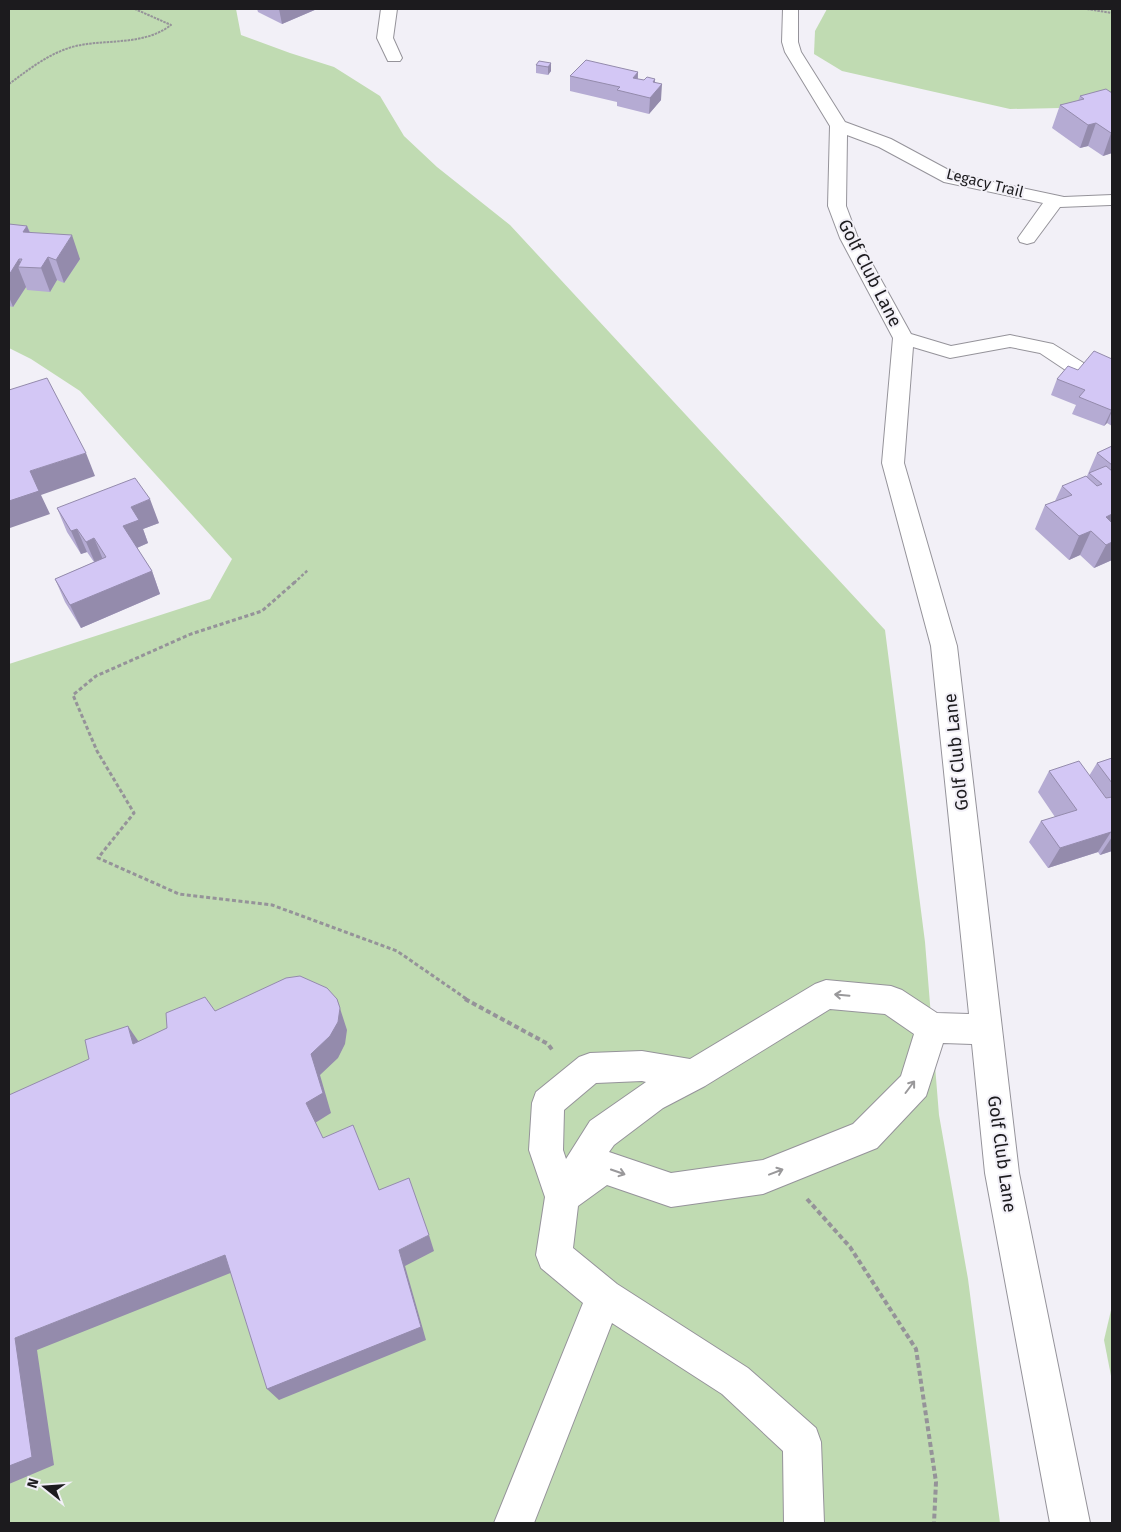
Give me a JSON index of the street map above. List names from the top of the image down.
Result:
{
  "streets": {
    "street": ["Legacy Trail", "Golf Club Lane"]
  },
  "crossings": [
    ["Legacy Trail", "Golf Club Lane"]
  ],
  "north": "left"
}
